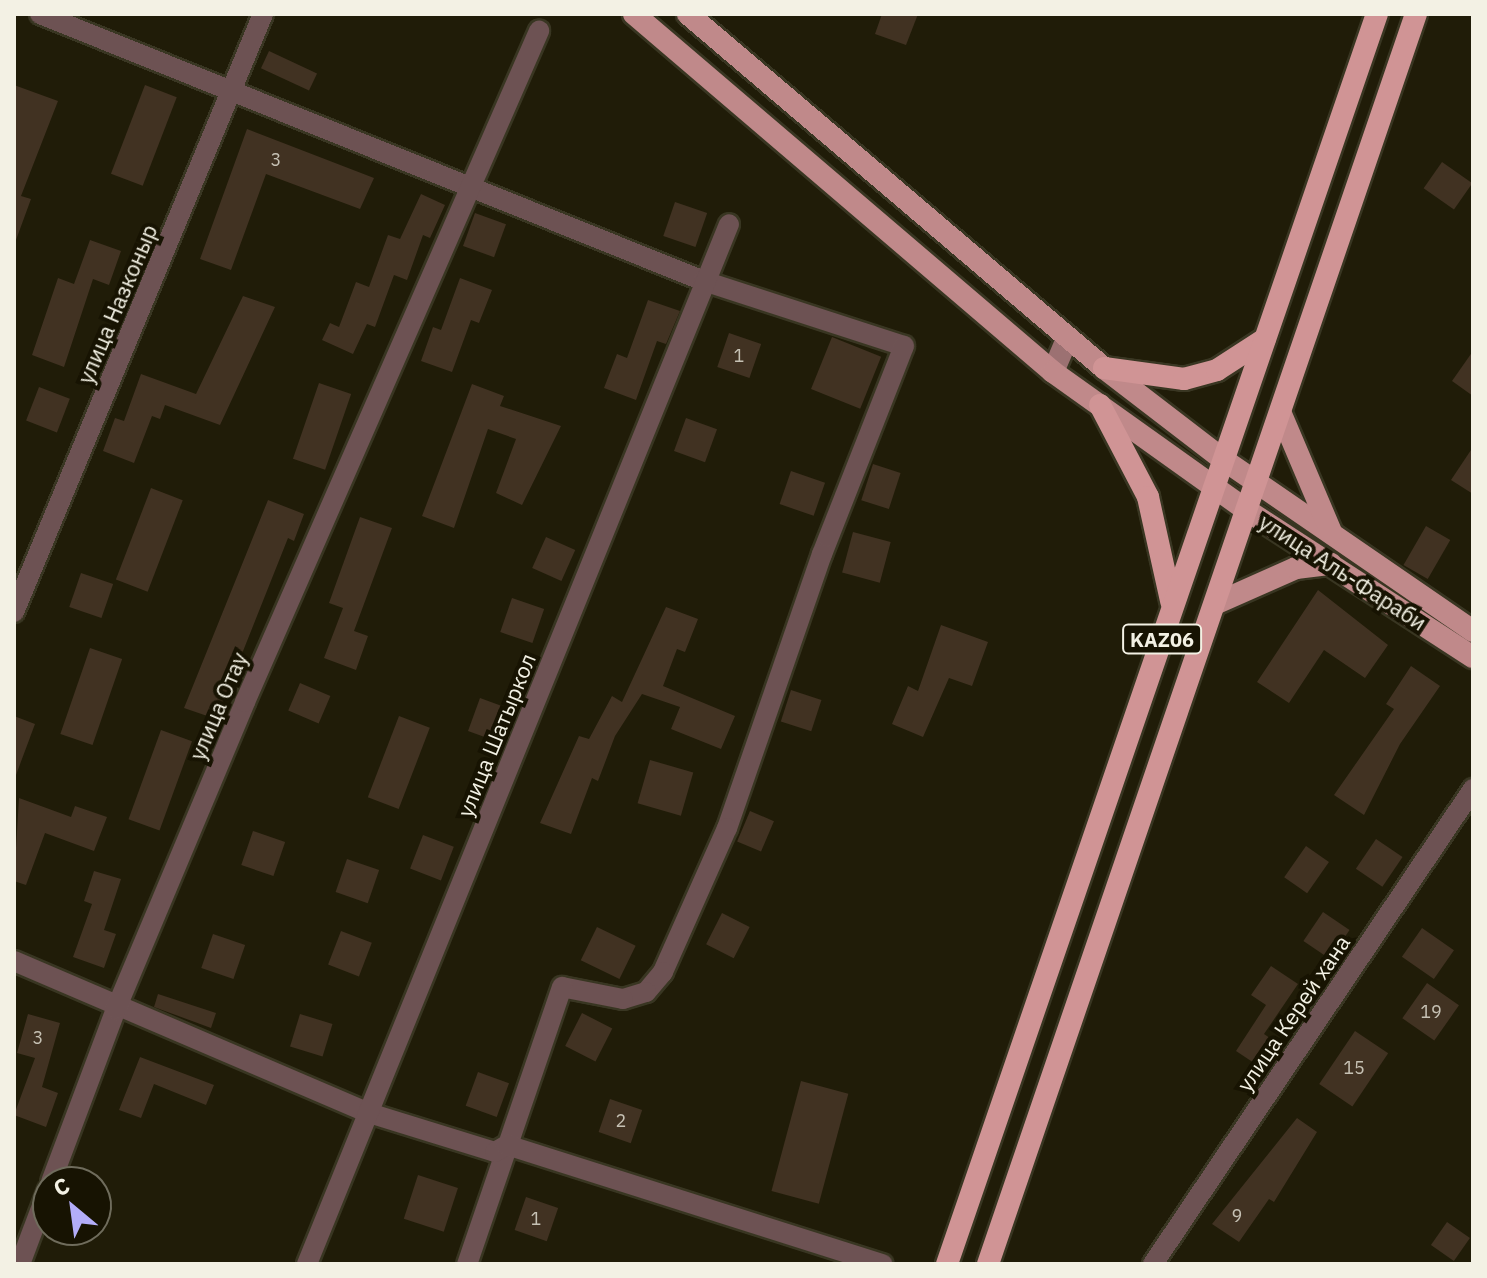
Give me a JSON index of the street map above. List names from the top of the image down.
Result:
{
  "streets": {
    "highway": ["KАZ06"],
    "main road": ["улица Аль-Фараби"],
    "street": [
      "улица Назконыр",
      "улица Отау",
      "улица Шатыркол",
      "улица Керей хана"
    ]
  },
  "crossings": [
    ["улица Аль-Фараби", "KАZ06"]
  ],
  "house_numbers": [
    "3",
    "1",
    "19",
    "3",
    "15",
    "2",
    "9",
    "1"
  ],
  "north": "top left"
}
